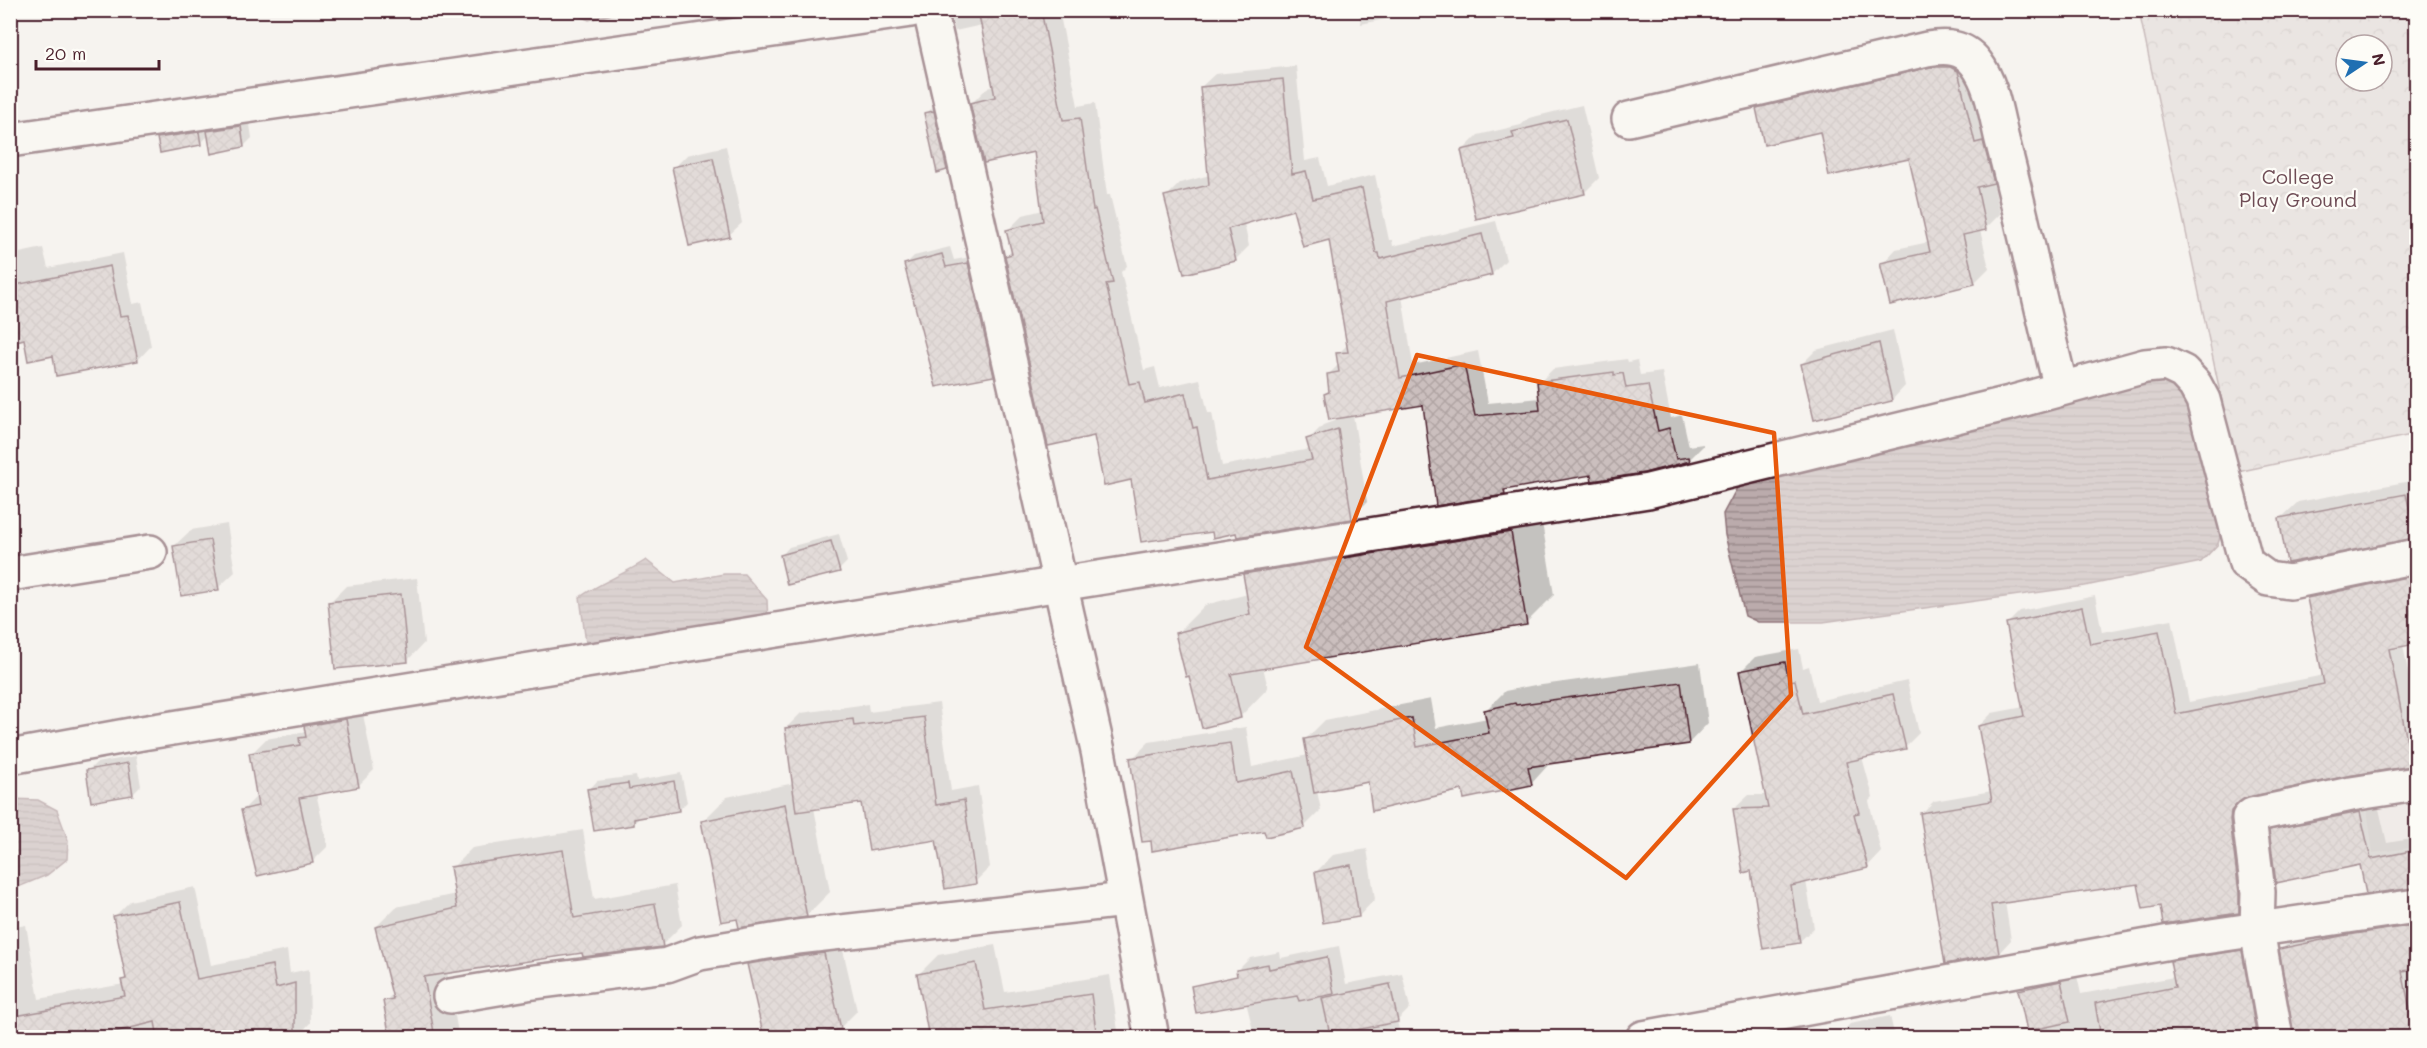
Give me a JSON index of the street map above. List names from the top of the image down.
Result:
{
  "parks": ["College Play Ground"],
  "scale_bar": "20 m",
  "north": "right"
}
